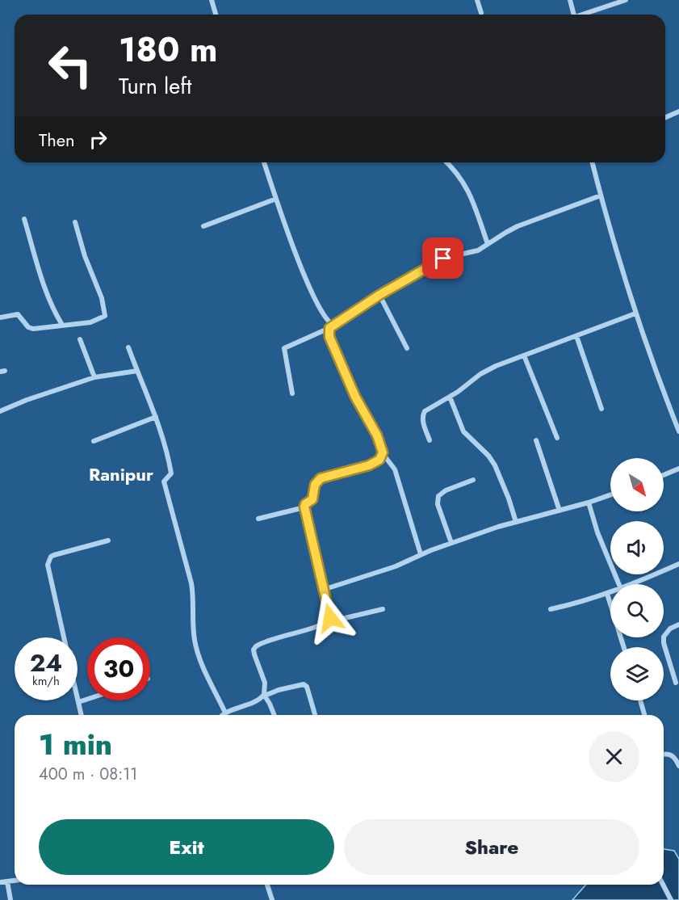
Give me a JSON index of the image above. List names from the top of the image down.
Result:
{
  "districts": ["Ranipur"],
  "north": "bottom right",
  "page": {
    "turn": ["180 m", "Turn left"],
    "then": "Then",
    "speed": "24 km/h",
    "limit": "30",
    "heading": ["1 min", "400 m · 08:11"],
    "buttons": ["Exit", "Share"]
  }
}
